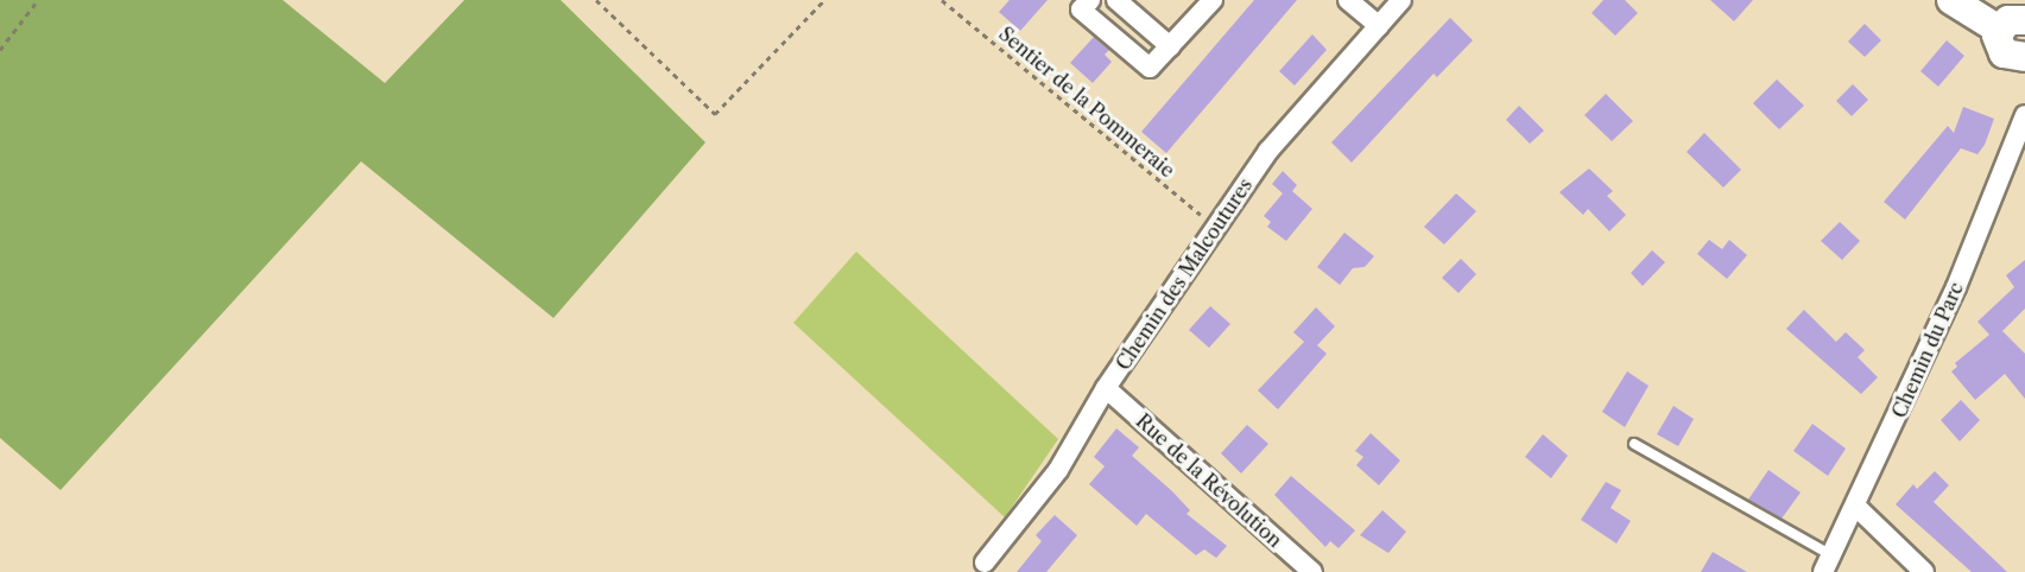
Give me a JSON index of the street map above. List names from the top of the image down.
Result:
{
  "streets": {
    "street": ["Chemin des Malcoutures", "Chemin du Parc", "Rue de la Révolution"],
    "path": ["Sentier de la Pommeraie"]
  },
  "crossings": [
    ["Sentier de la Pommeraie", "Chemin des Malcoutures"],
    ["Chemin des Malcoutures", "Rue de la Révolution"]
  ]
}
